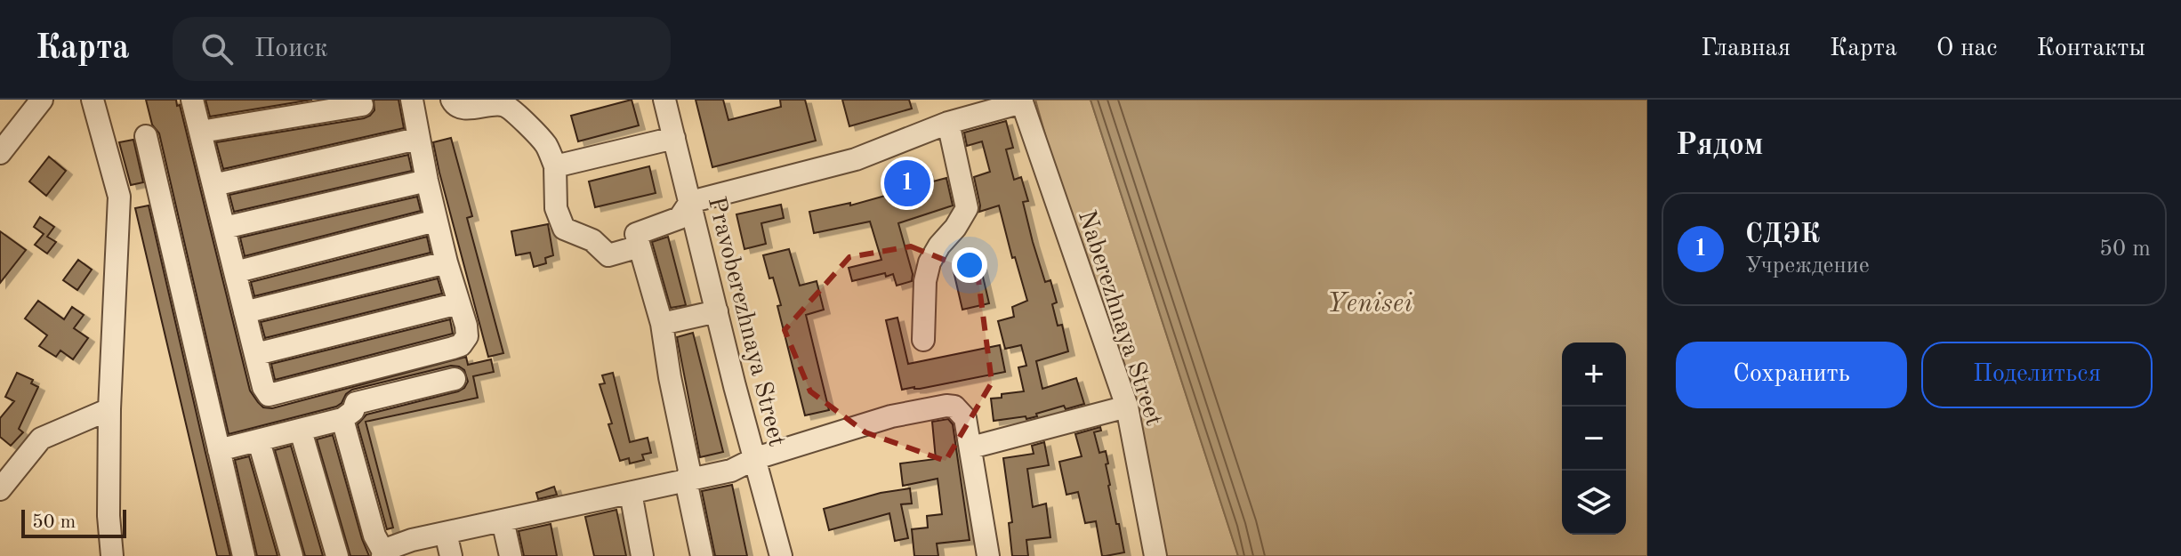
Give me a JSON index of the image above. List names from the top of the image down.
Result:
{
  "streets": {
    "street": ["Naberezhnaya Street", "Pravoberezhnaya Street"]
  },
  "water": ["Yenisei"],
  "scale_bar": "50 m",
  "page": {
    "header": "Карта",
    "search": "Поиск",
    "nav": [
      "Главная",
      "Карта",
      "О нас",
      "Контакты"
    ],
    "heading": "Рядом",
    "pins": "1",
    "list": [
      {
        "mark": "1",
        "name": "СДЭК",
        "note": "Учреждение",
        "value": "50 m"
      }
    ],
    "buttons": ["Сохранить", "Поделиться"],
    "map_buttons": ["+", "−"],
    "scale": "50 m"
  }
}
